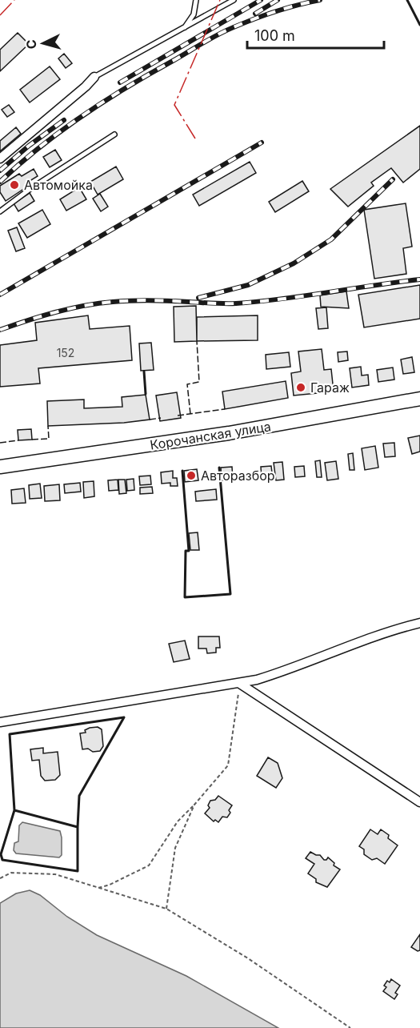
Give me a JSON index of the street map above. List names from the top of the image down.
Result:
{
  "streets": {
    "main road": ["Корочанская улица"]
  },
  "places": ["Автомойка", "Гараж", "Авторазбор"],
  "house_numbers": ["152"],
  "scale_bar": "100 m",
  "north": "left"
}
